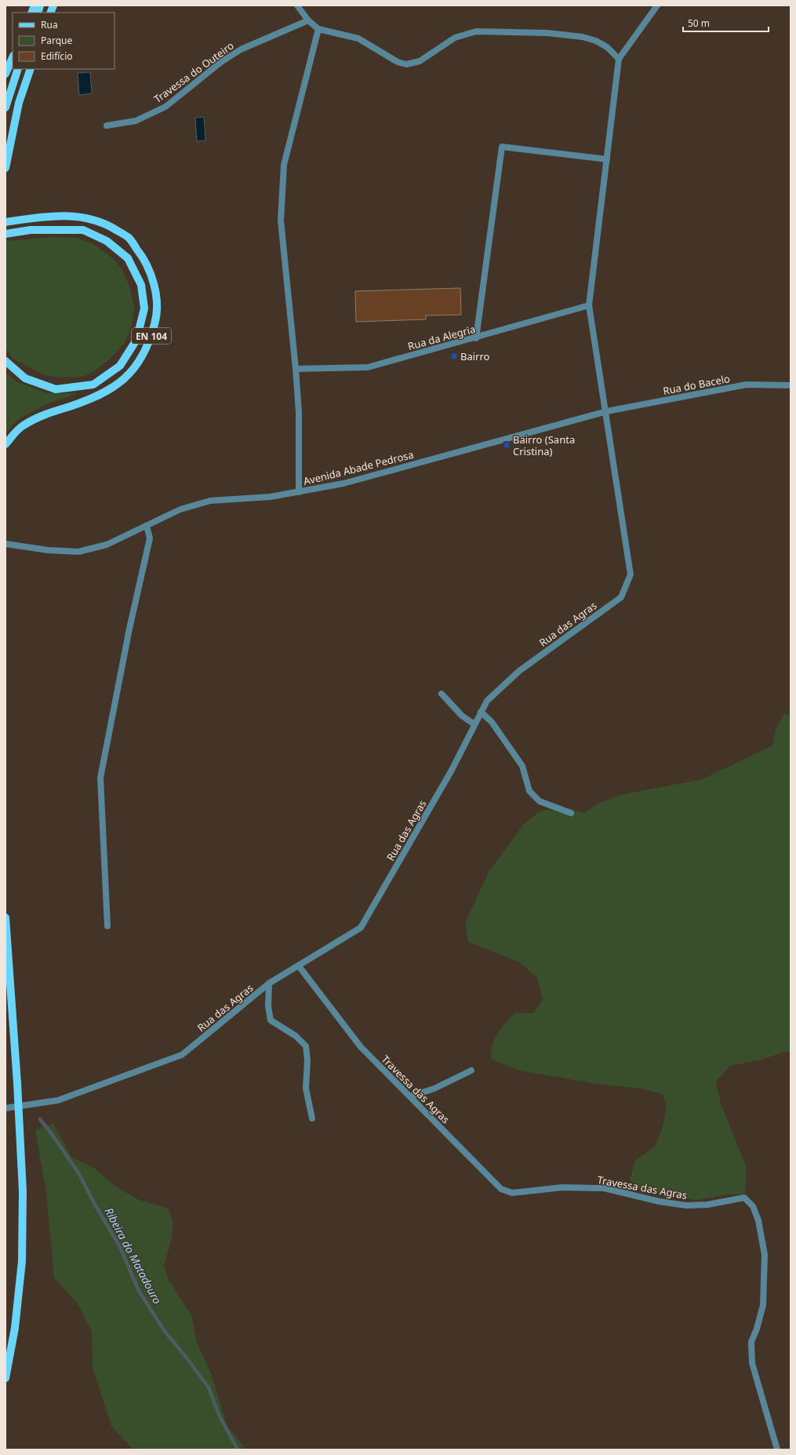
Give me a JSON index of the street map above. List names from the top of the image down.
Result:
{
  "streets": {
    "main road": ["EN 104"],
    "street": [
      "Travessa do Outeiro",
      "Rua da Alegria",
      "Rua do Bacelo",
      "Avenida Abade Pedrosa",
      "Rua das Agras",
      "Travessa das Agras"
    ]
  },
  "crossings": [
    ["Rua da Alegria", "Rua das Agras"],
    ["Rua do Bacelo", "Avenida Abade Pedrosa"],
    ["Rua do Bacelo", "Rua das Agras"],
    ["Avenida Abade Pedrosa", "Rua das Agras"],
    ["Rua das Agras", "Travessa das Agras"]
  ],
  "water": ["Ribeira do Matadouro"],
  "places": {
    "transit": ["Bairro", "Bairro (Santa Cristina)"]
  },
  "legend": ["Rua", "Parque", "Edifício"],
  "scale_bar": "50 m"
}
